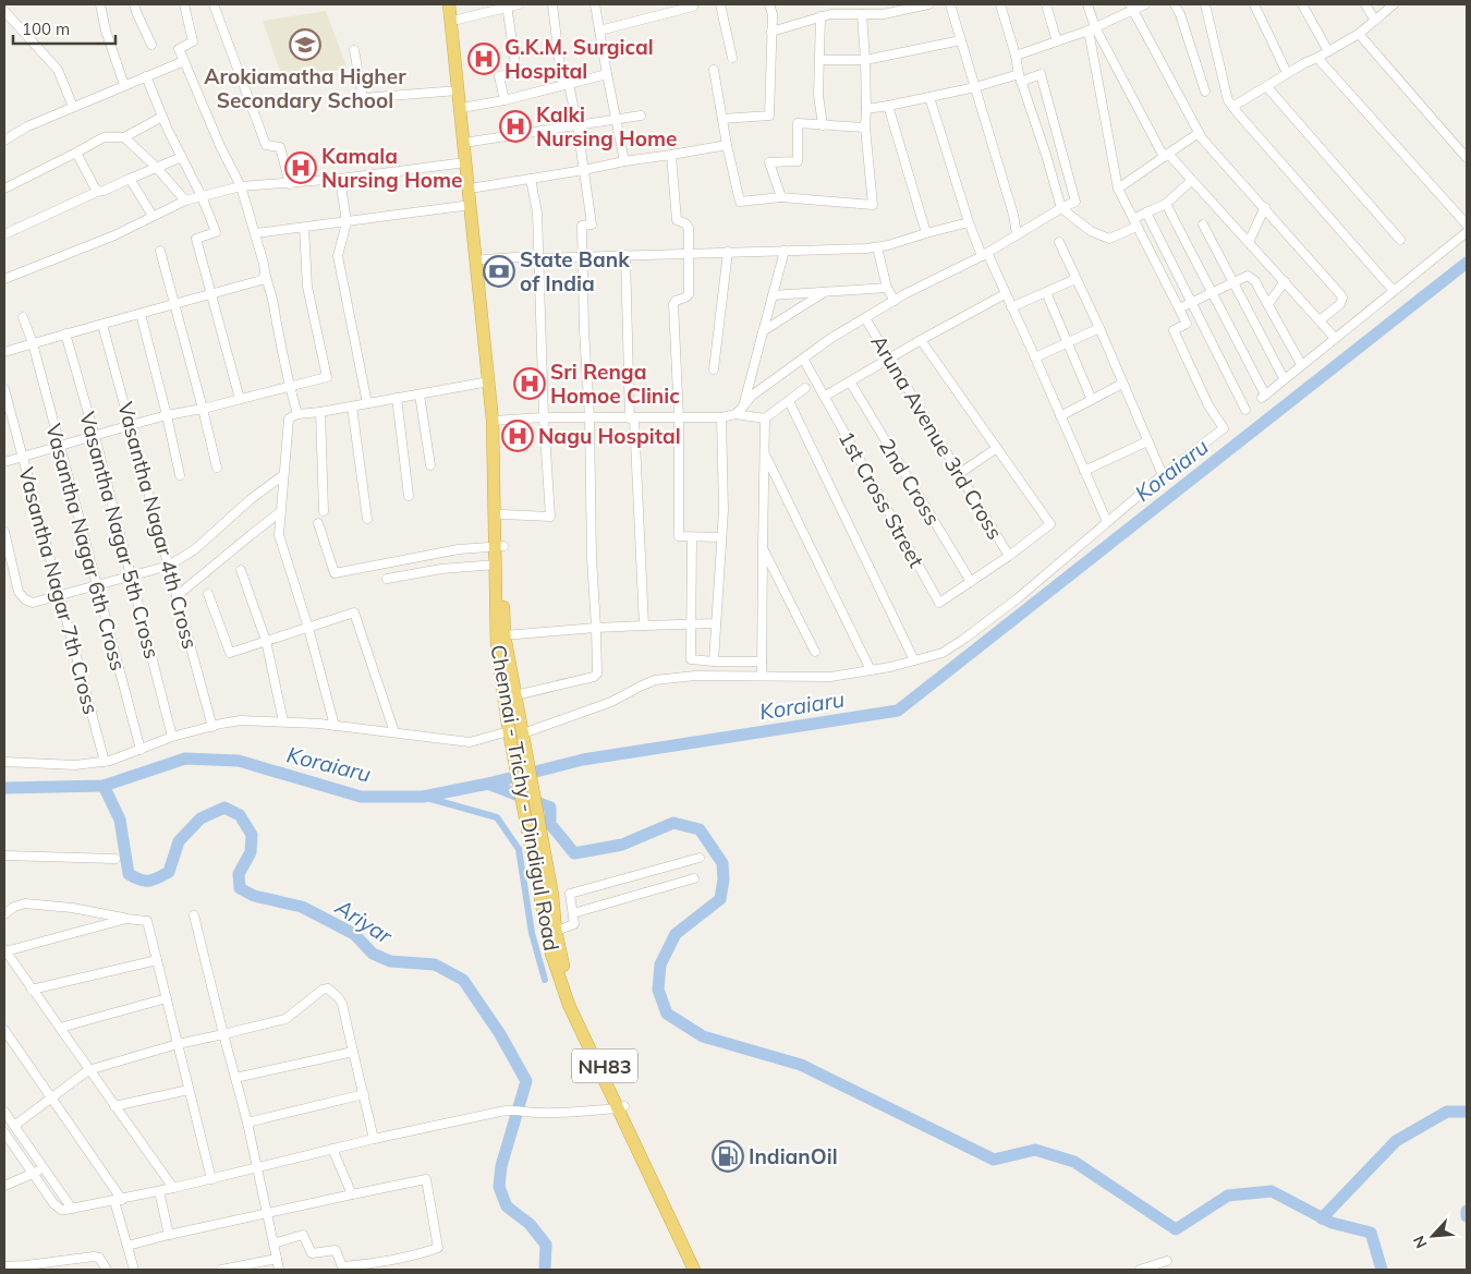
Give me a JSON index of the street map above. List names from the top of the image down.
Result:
{
  "streets": {
    "highway": ["Chennai - Trichy - Dindigul Road", "NH83"],
    "street": [
      "Aruna Avenue 3rd Cross",
      "2nd Cross",
      "1st Cross Street",
      "Vasantha Nagar 4th Cross",
      "Vasantha Nagar 5th Cross",
      "Vasantha Nagar 6th Cross",
      "Vasantha Nagar 7th Cross"
    ]
  },
  "crossings": [
    ["2nd Cross", "1st Cross Street"]
  ],
  "water": ["Koraiaru", "Ariyar"],
  "places": {
    "school or university": ["Arokiamatha Higher Secondary School"],
    "hospital": [
      "G.K.M. Surgical Hospital",
      "Kalki Nursing Home",
      "Kamala Nursing Home",
      "Sri Renga Homoe Clinic",
      "Nagu Hospital"
    ],
    "bank": ["State Bank of India"],
    "fuel station": ["IndianOil"]
  },
  "scale_bar": "100 m",
  "north": "bottom left"
}
